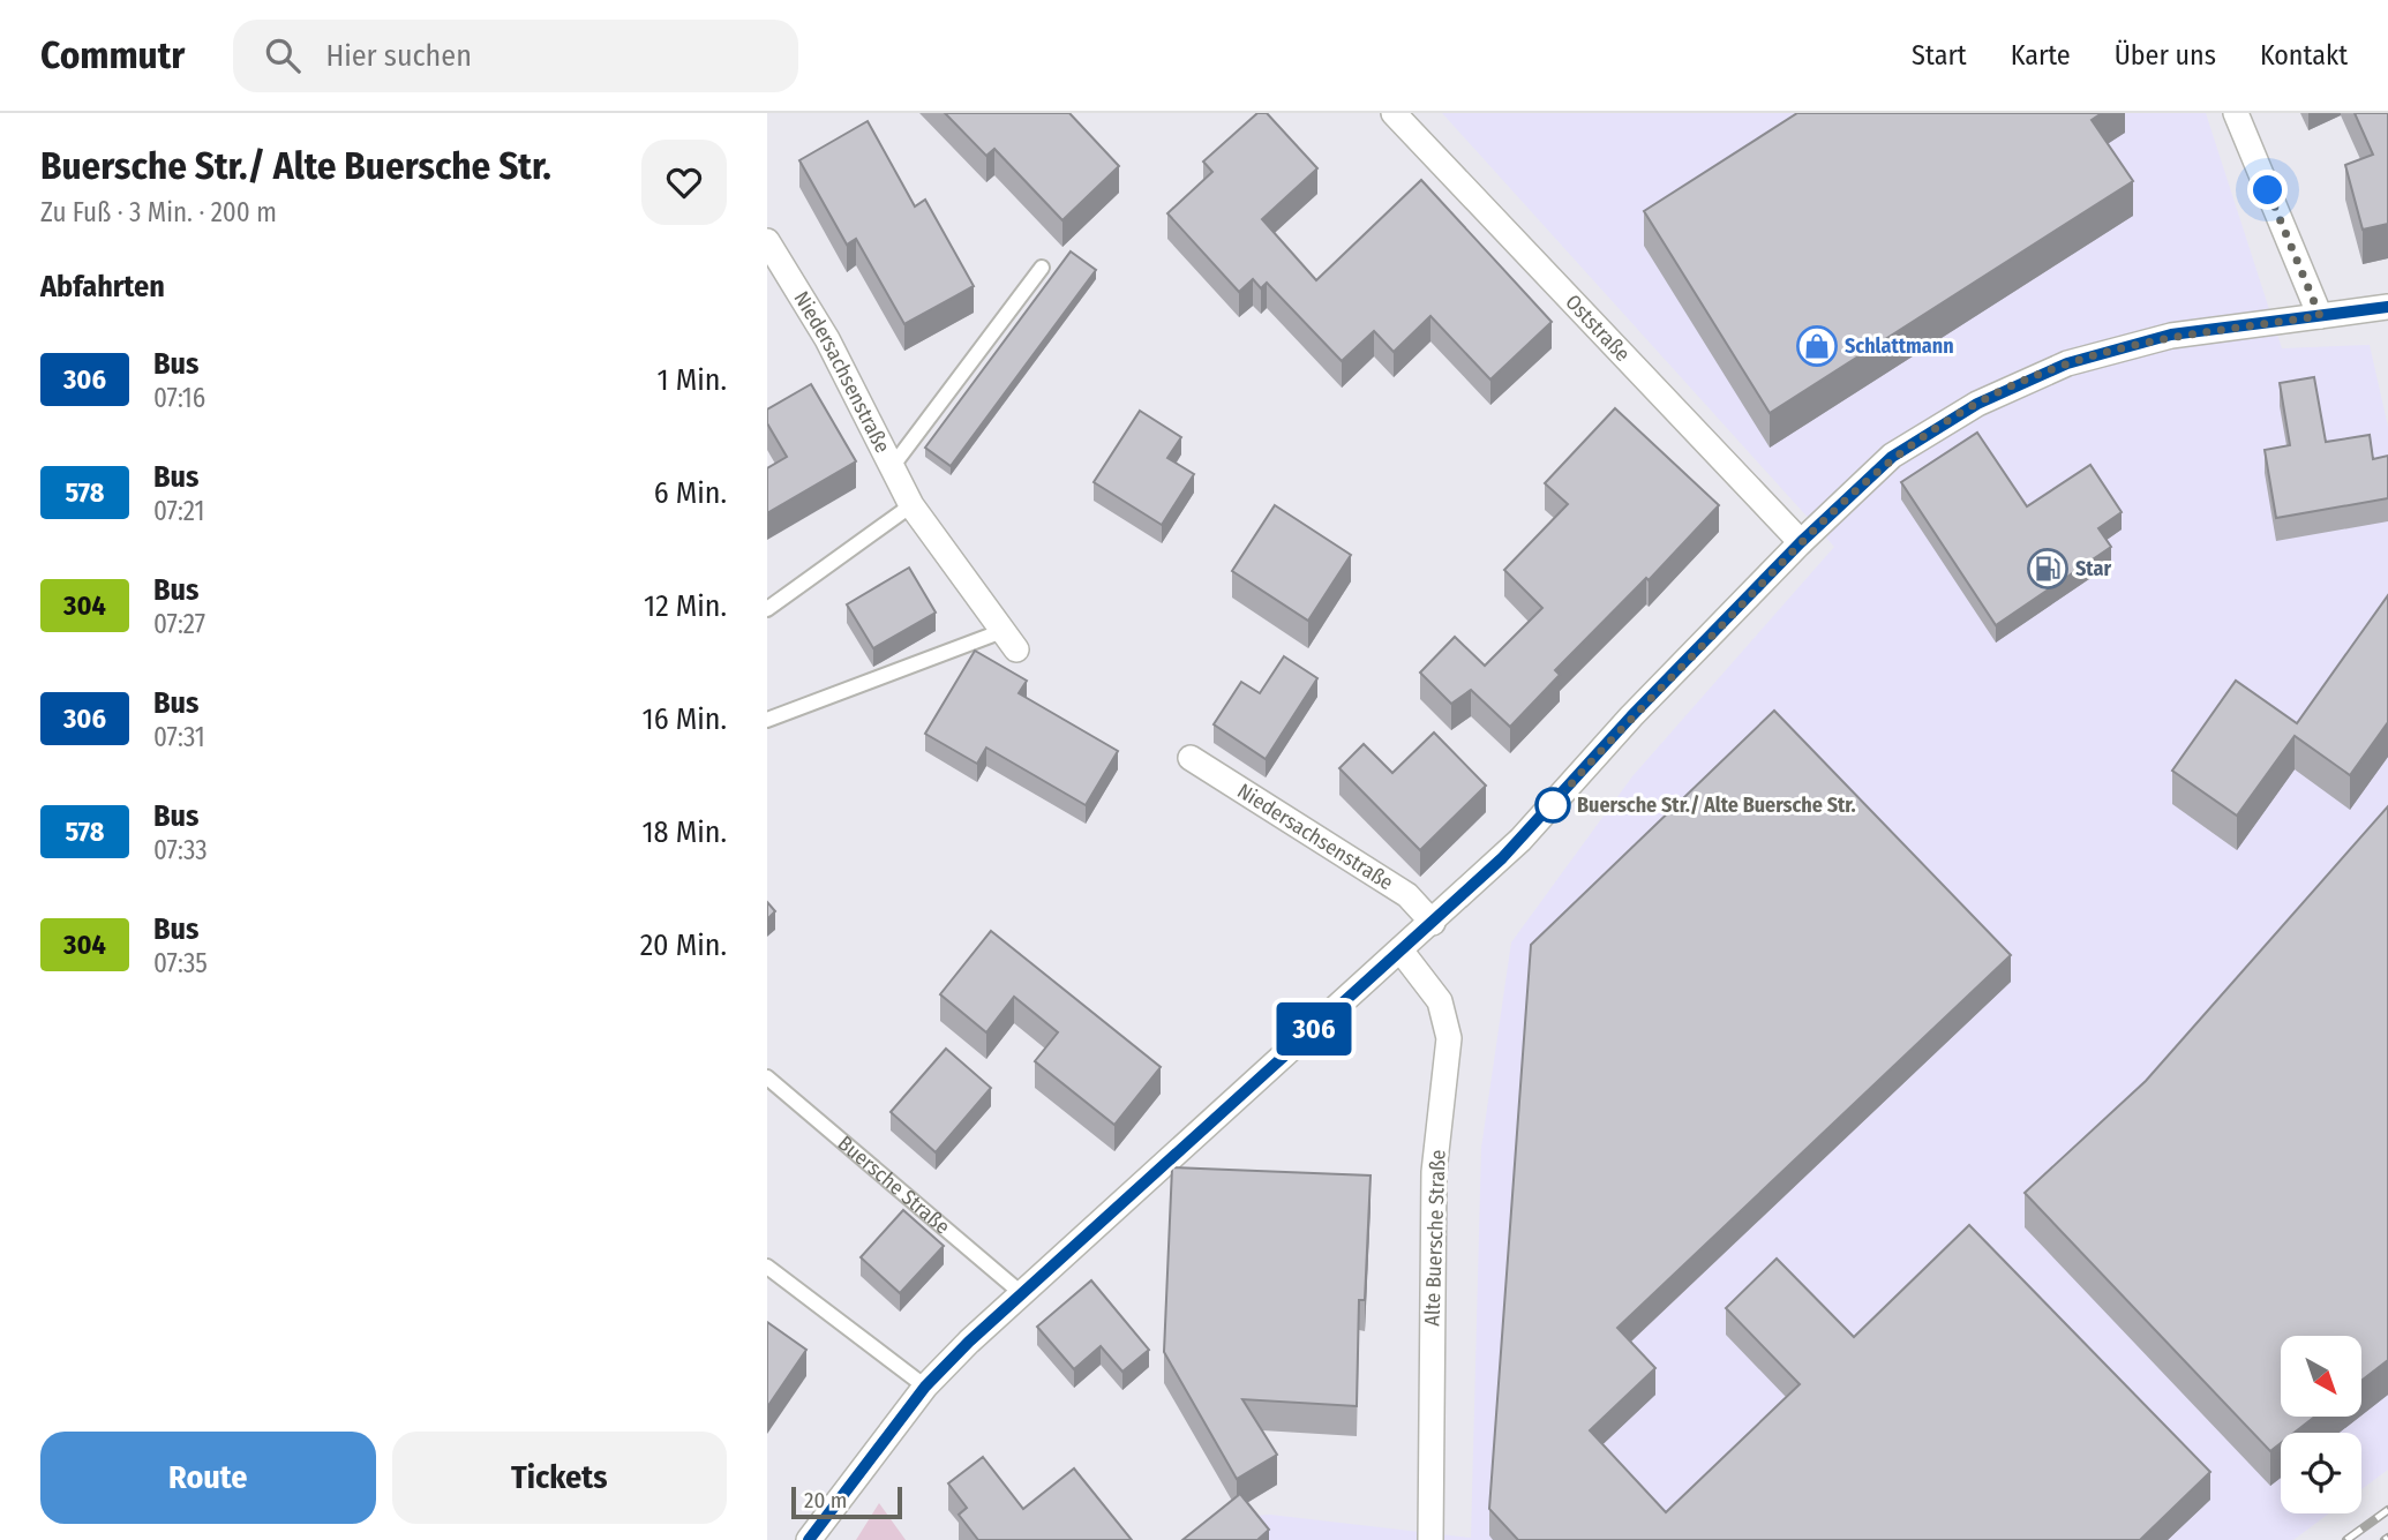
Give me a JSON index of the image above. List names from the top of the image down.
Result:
{
  "streets": {
    "street": ["Oststraße", "Niedersachsenstraße", "Alte Buersche Straße"],
    "lane": ["Buersche Straße"]
  },
  "places": {
    "shop": ["Schlattmann"],
    "fuel station": ["Star"],
    "other": ["Buersche Str./ Alte Buersche Str."]
  },
  "lines": ["bus line 306"],
  "scale_bar": "20 m",
  "north": "bottom right",
  "page": {
    "header": "Commutr",
    "search": "Hier suchen",
    "nav": [
      "Start",
      "Karte",
      "Über uns",
      "Kontakt"
    ],
    "heading": [
      ["Buersche Str./ Alte Buersche Str.", "Zu Fuß · 3 Min. · 200 m"],
      "Abfahrten"
    ],
    "on_map": "306",
    "list": [
      {
        "mark": "306",
        "name": "Bus",
        "note": "07:16",
        "value": "1 Min."
      },
      {
        "mark": "578",
        "name": "Bus",
        "note": "07:21",
        "value": "6 Min."
      },
      {
        "mark": "304",
        "name": "Bus",
        "note": "07:27",
        "value": "12 Min."
      },
      {
        "mark": "306",
        "name": "Bus",
        "note": "07:31",
        "value": "16 Min."
      },
      {
        "mark": "578",
        "name": "Bus",
        "note": "07:33",
        "value": "18 Min."
      },
      {
        "mark": "304",
        "name": "Bus",
        "note": "07:35",
        "value": "20 Min."
      }
    ],
    "buttons": ["Route", "Tickets"],
    "scale": "20 m"
  }
}
